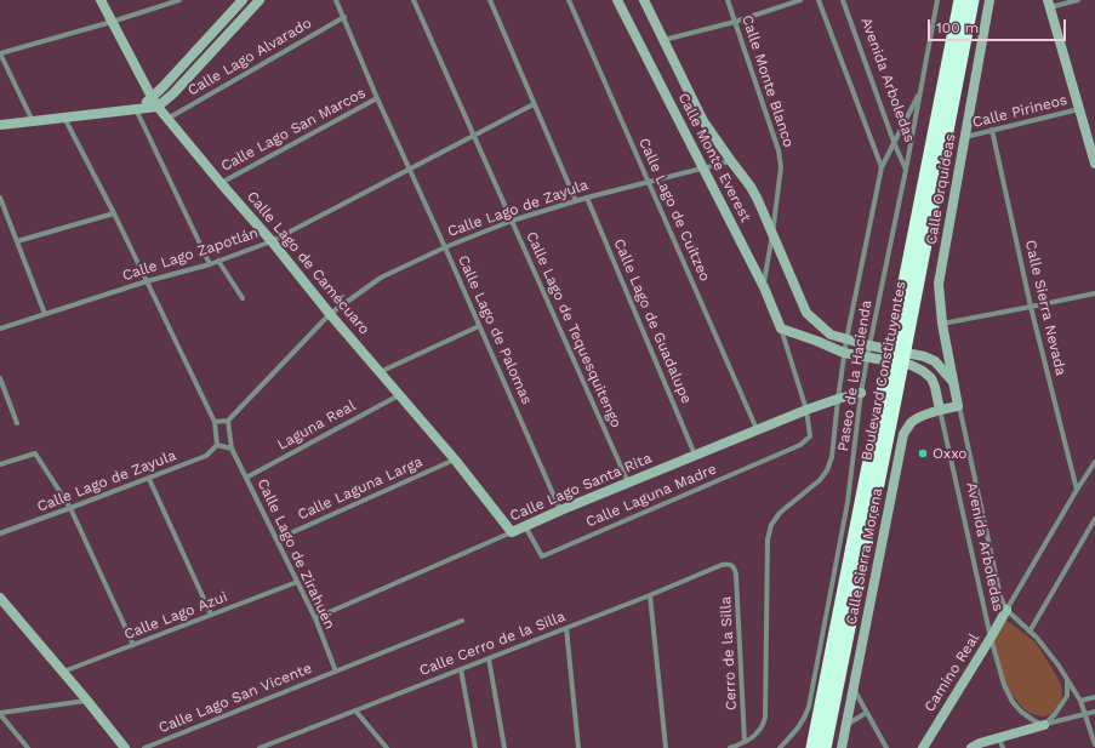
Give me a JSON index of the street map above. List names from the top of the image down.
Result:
{
  "streets": {
    "highway": ["Boulevard Constituyentes"],
    "street": [
      "Calle Lago Alvarado",
      "Avenida Arboledas",
      "Calle Monte Blanco",
      "Calle Pirineos",
      "Calle Lago San Marcos",
      "Calle Monte Everest",
      "Calle Orquídeas",
      "Calle Lago de Zayula",
      "Calle Lago de Cuitzeo",
      "Calle Lago Zapotlán",
      "Calle Lago de Camécuaro",
      "Calle Sierra Nevada",
      "Calle Lago de Guadalupe",
      "Calle Lago de Palomas",
      "Calle Lago de Tequesquitengo",
      "Paseo de la Hacienda",
      "Laguna Real",
      "Calle Lago Santa Rita",
      "Calle Laguna Larga",
      "Calle Laguna Madre",
      "Calle Lago de Zirahuén",
      "Calle Sierra Morena",
      "Calle Lago Azui",
      "Calle Cerro de la Silla",
      "Cerro de la Silla",
      "Camino Real",
      "Calle Lago San Vicente"
    ]
  },
  "crossings": [
    ["Calle Lago Alvarado", "Calle Lago de Camécuaro"],
    ["Calle Lago Alvarado", "Calle Lago de Palomas"],
    ["Avenida Arboledas", "Calle Monte Everest"],
    ["Avenida Arboledas", "Calle Orquídeas"],
    ["Avenida Arboledas", "Paseo de la Hacienda"],
    ["Avenida Arboledas", "Calle Sierra Morena"],
    ["Avenida Arboledas", "Camino Real"],
    ["Calle Monte Blanco", "Calle Monte Everest"],
    ["Calle Pirineos", "Calle Orquídeas"],
    ["Calle Pirineos", "Calle Sierra Nevada"],
    ["Calle Lago San Marcos", "Calle Lago de Camécuaro"],
    ["Calle Lago San Marcos", "Calle Lago de Palomas"],
    ["Calle Monte Everest", "Calle Orquídeas"],
    ["Calle Monte Everest", "Calle Lago de Zayula"],
    ["Calle Monte Everest", "Paseo de la Hacienda"],
    ["Calle Monte Everest", "Calle Lago Santa Rita"],
    ["Calle Monte Everest", "Calle Laguna Madre"],
    ["Calle Lago de Zayula", "Calle Lago de Cuitzeo"],
    ["Calle Lago de Zayula", "Calle Lago de Camécuaro"],
    ["Calle Lago de Zayula", "Calle Lago de Guadalupe"],
    ["Calle Lago de Zayula", "Calle Lago de Palomas"],
    ["Calle Lago de Zayula", "Calle Lago de Tequesquitengo"],
    ["Calle Lago de Zayula", "Calle Lago de Zirahuén"],
    ["Calle Lago de Cuitzeo", "Calle Lago Santa Rita"],
    ["Calle Lago Zapotlán", "Calle Lago de Camécuaro"],
    ["Calle Lago Zapotlán", "Calle Lago de Palomas"],
    ["Calle Lago Zapotlán", "Calle Lago de Tequesquitengo"],
    ["Calle Lago de Camécuaro", "Laguna Real"],
    ["Calle Lago de Camécuaro", "Calle Lago Santa Rita"],
    ["Calle Lago de Camécuaro", "Calle Laguna Larga"],
    ["Calle Sierra Nevada", "Camino Real"],
    ["Calle Lago de Guadalupe", "Calle Lago Santa Rita"],
    ["Calle Lago de Palomas", "Calle Lago Santa Rita"],
    ["Calle Lago de Tequesquitengo", "Calle Lago Santa Rita"],
    ["Paseo de la Hacienda", "Calle Lago Santa Rita"],
    ["Laguna Real", "Calle Lago de Zirahuén"],
    ["Calle Lago Santa Rita", "Calle Laguna Madre"],
    ["Calle Lago Santa Rita", "Calle Lago de Zirahuén"],
    ["Calle Laguna Larga", "Calle Lago de Zirahuén"],
    ["Calle Lago de Zirahuén", "Calle Lago Azui"],
    ["Calle Lago de Zirahuén", "Calle Lago San Vicente"],
    ["Calle Cerro de la Silla", "Cerro de la Silla"]
  ],
  "places": ["Oxxo"],
  "scale_bar": "100 m"
}
